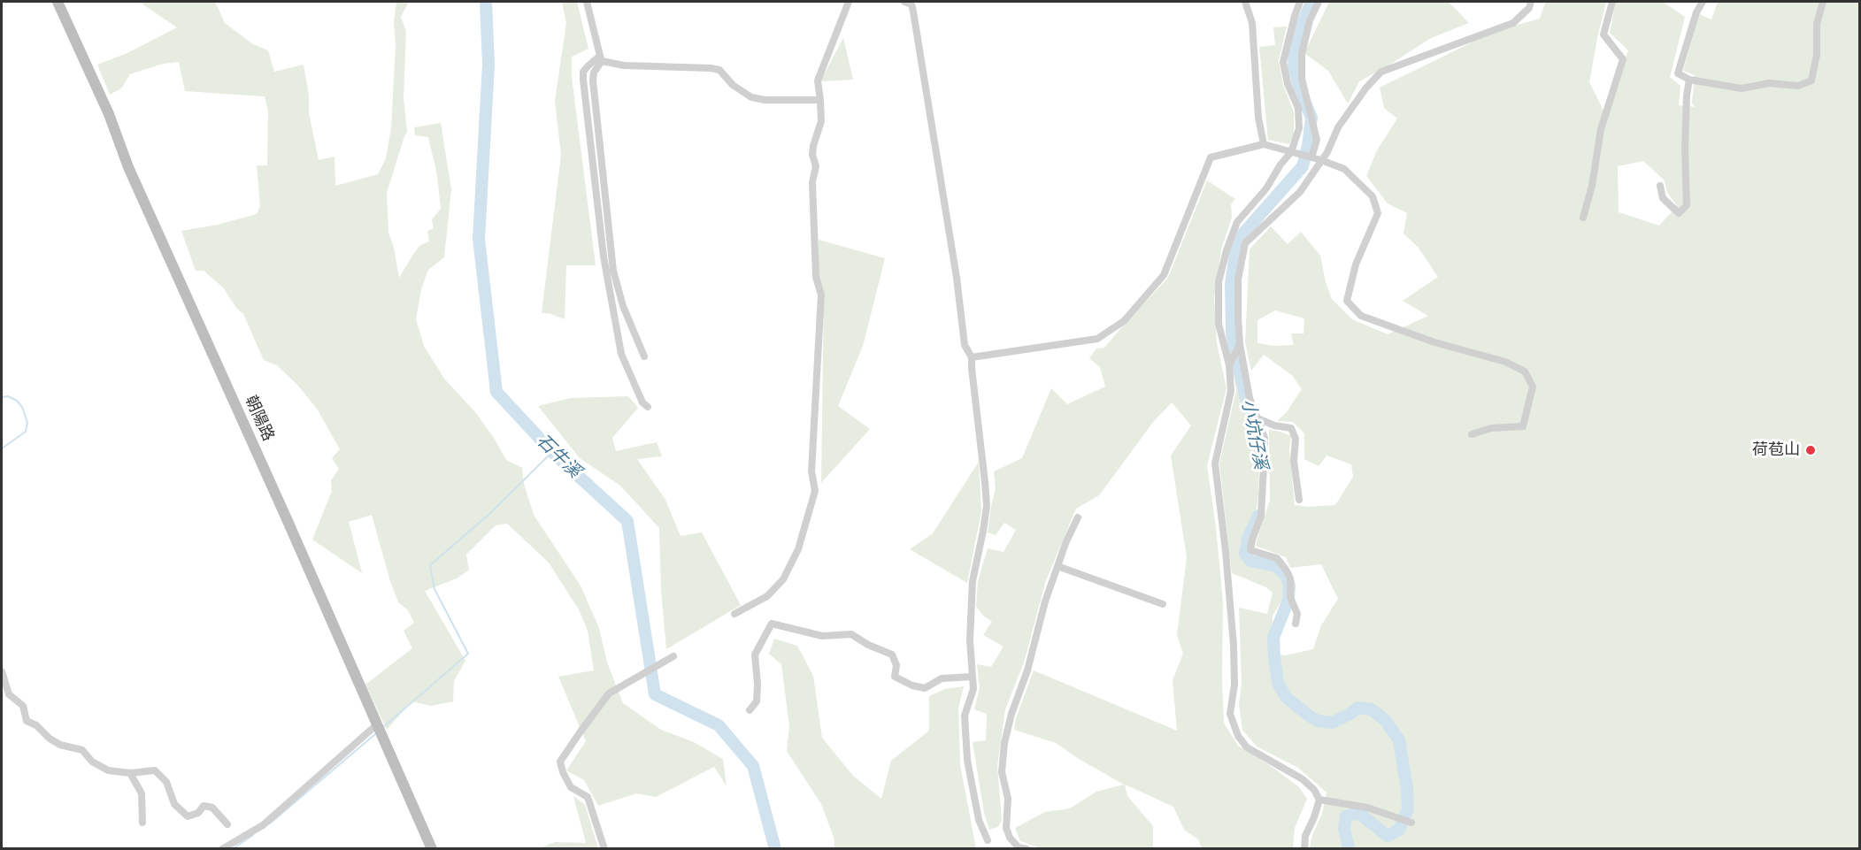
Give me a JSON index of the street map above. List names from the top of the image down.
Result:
{
  "streets": {
    "main road": ["朝陽路"]
  },
  "water": ["小坑仔溪", "石牛溪"],
  "places": ["荷苞山"]
}
